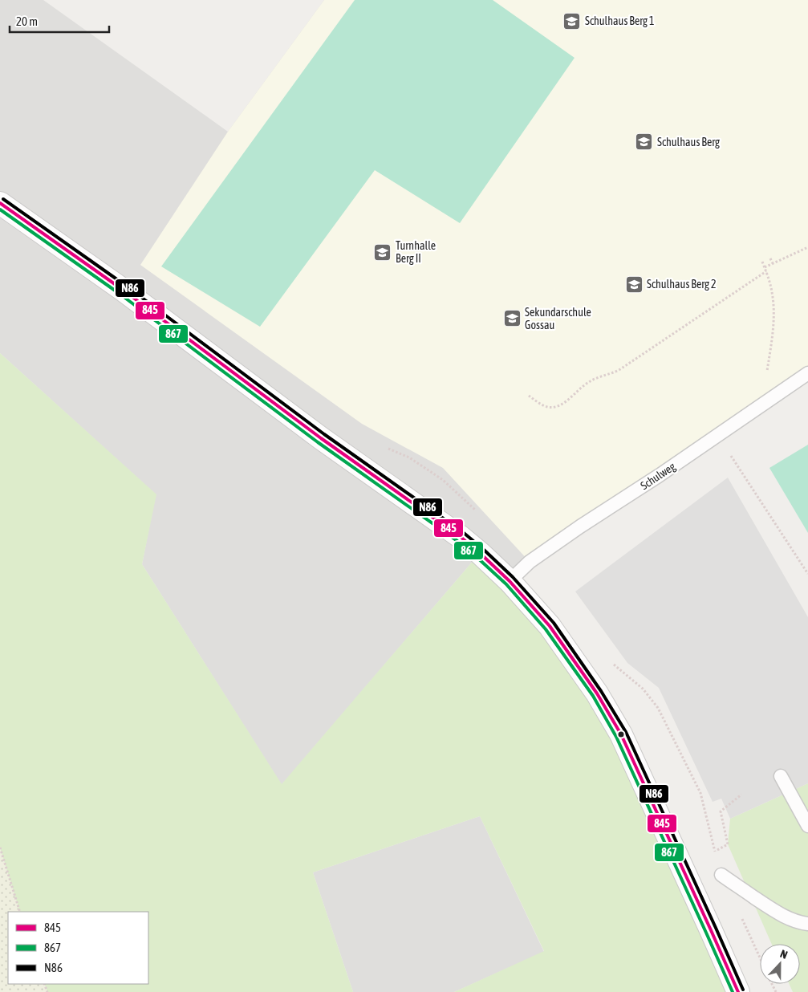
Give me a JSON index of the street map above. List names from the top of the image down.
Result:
{
  "streets": {
    "lane": ["Schulweg"]
  },
  "places": {
    "school or university": [
      "Schulhaus Berg 1",
      "Schulhaus Berg",
      "Turnhalle Berg II",
      "Schulhaus Berg 2",
      "Sekundarschule Gossau"
    ]
  },
  "lines": ["transit line N86", "transit line 845", "transit line 867"],
  "legend": ["845", "867", "N86"],
  "scale_bar": "20 m",
  "north": "top"
}
